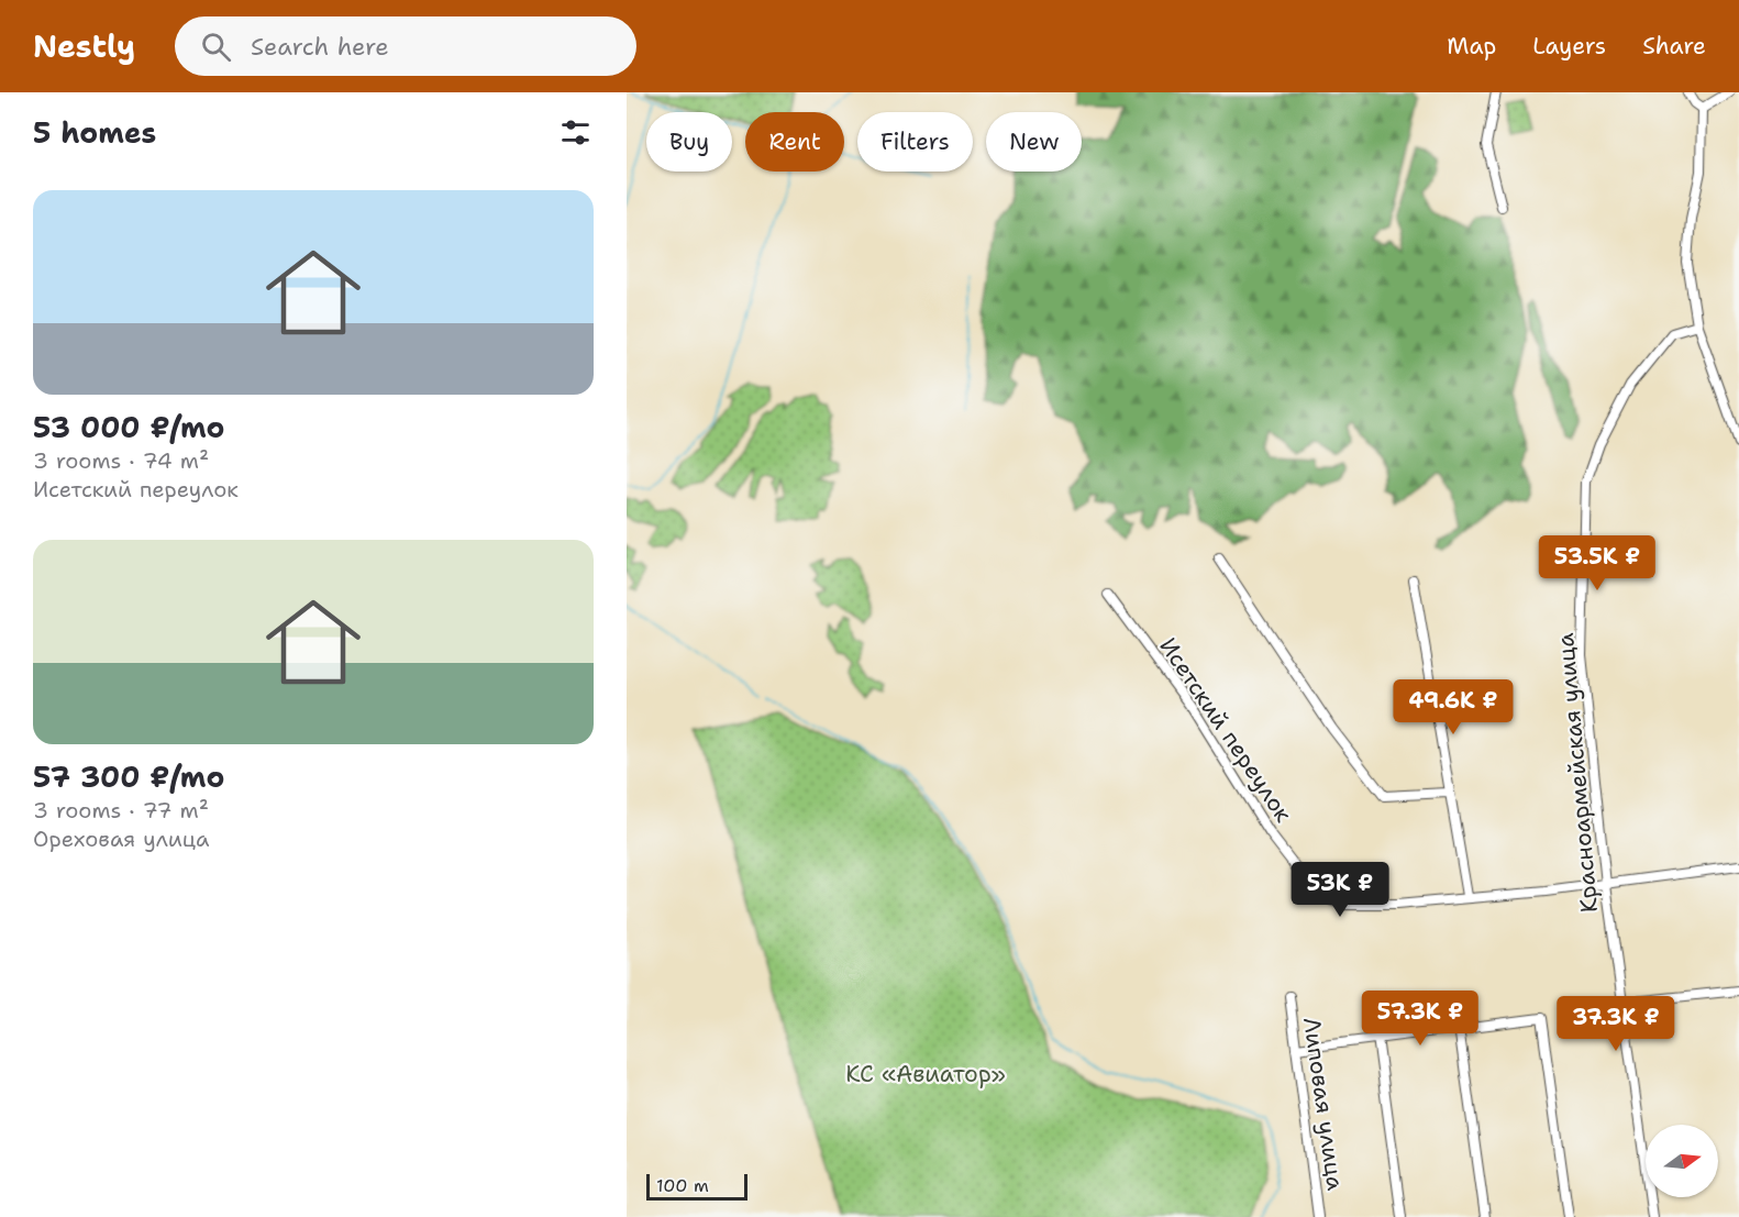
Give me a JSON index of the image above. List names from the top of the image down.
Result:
{
  "streets": {
    "street": ["Исетский переулок", "Красноармейская улица", "Липовая улица"]
  },
  "crossings": [
    ["Исетский переулок", "Красноармейская улица"]
  ],
  "parks": ["КС «Авиатор»"],
  "scale_bar": "100 m",
  "north": "right",
  "page": {
    "header": "Nestly",
    "search": "Search here",
    "nav": ["Map", "Layers", "Share"],
    "heading": "5 homes",
    "chip": [
      "Buy",
      "Rent",
      "Filters",
      "New"
    ],
    "list": [
      {
        "name": "53 000 ₽/mo",
        "note": "3 rooms · 74 m² · Исетский переулок"
      },
      {
        "name": "57 300 ₽/mo",
        "note": "3 rooms · 77 m² · Ореховая улица"
      }
    ],
    "price": [
      "53.5K ₽",
      "49.6K ₽",
      "53K ₽",
      "57.3K ₽",
      "37.3K ₽"
    ],
    "scale": "100 m"
  }
}
